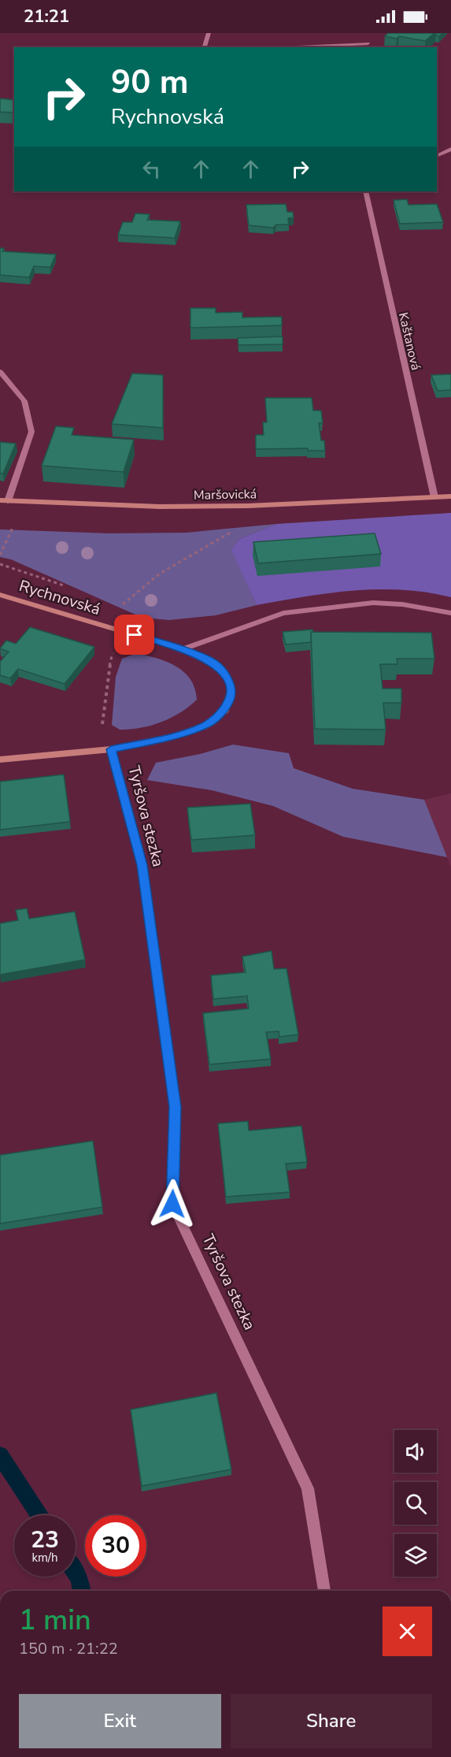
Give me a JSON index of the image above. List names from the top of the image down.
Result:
{
  "streets": {
    "street": [
      "Kaštanová",
      "Maršovická",
      "Rychnovská",
      "Tyršova stezka"
    ]
  },
  "crossings": [
    ["Kaštanová", "Maršovická"],
    ["Rychnovská", "Tyršova stezka"]
  ],
  "page": {
    "status": "21:21",
    "turn": ["90 m", "Rychnovská"],
    "speed": "23 km/h",
    "limit": "30",
    "heading": ["1 min", "150 m · 21:22"],
    "buttons": ["Exit", "Share"]
  }
}
